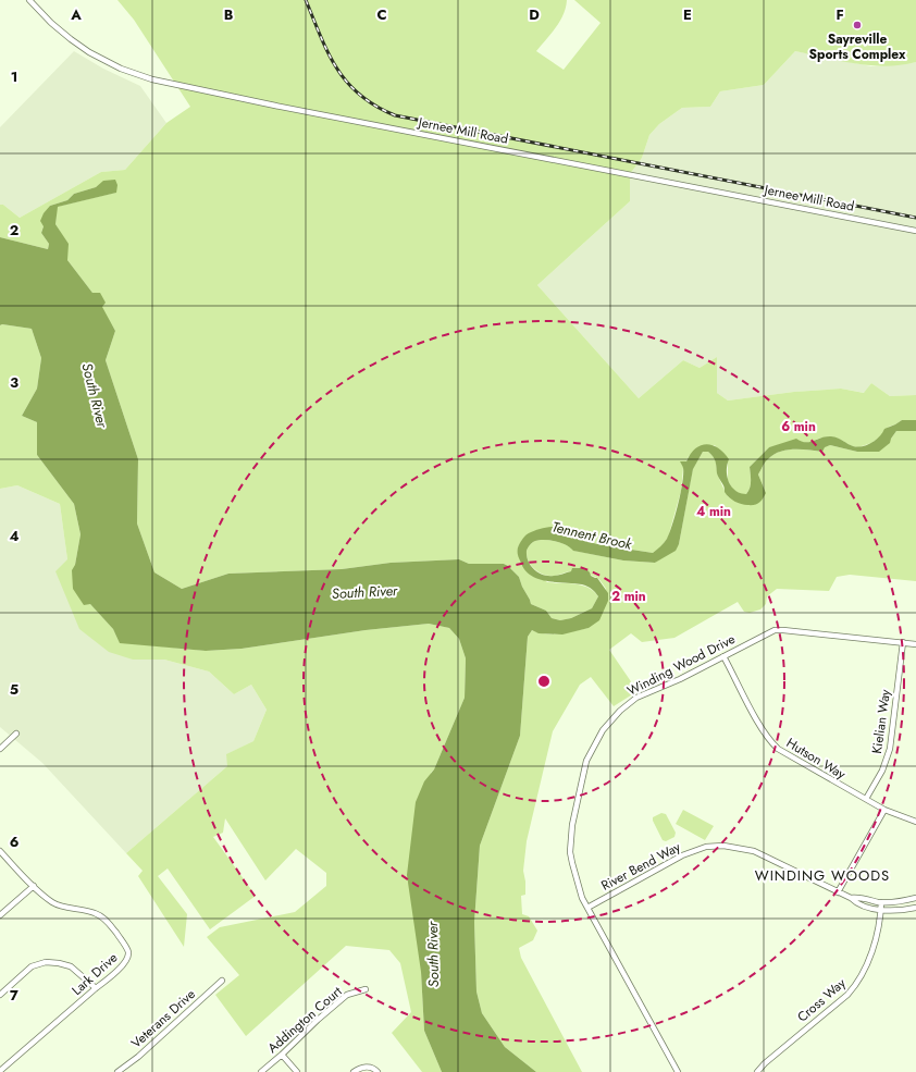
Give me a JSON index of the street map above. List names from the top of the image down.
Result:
{
  "streets": {
    "street": [
      "Jernee Mill Road",
      "Winding Wood Drive",
      "Kielian Way",
      "Hutson Way",
      "River Bend Way",
      "Lark Drive",
      "Cross Way",
      "Veterans Drive",
      "Addington Court"
    ]
  },
  "crossings": [
    ["Winding Wood Drive", "Kielian Way"],
    ["Winding Wood Drive", "Hutson Way"],
    ["Winding Wood Drive", "River Bend Way"],
    ["Kielian Way", "Hutson Way"],
    ["River Bend Way", "Cross Way"]
  ],
  "districts": ["WINDING WOODS"],
  "water": ["South River", "Tennent Brook"],
  "places": ["Sayreville Sports Complex"],
  "grid": {
    "columns": [
      "A",
      "B",
      "C",
      "D",
      "E",
      "F"
    ],
    "rows": [
      "1",
      "2",
      "3",
      "4",
      "5",
      "6",
      "7"
    ]
  },
  "rings": ["6 min", "4 min", "2 min"]
}
